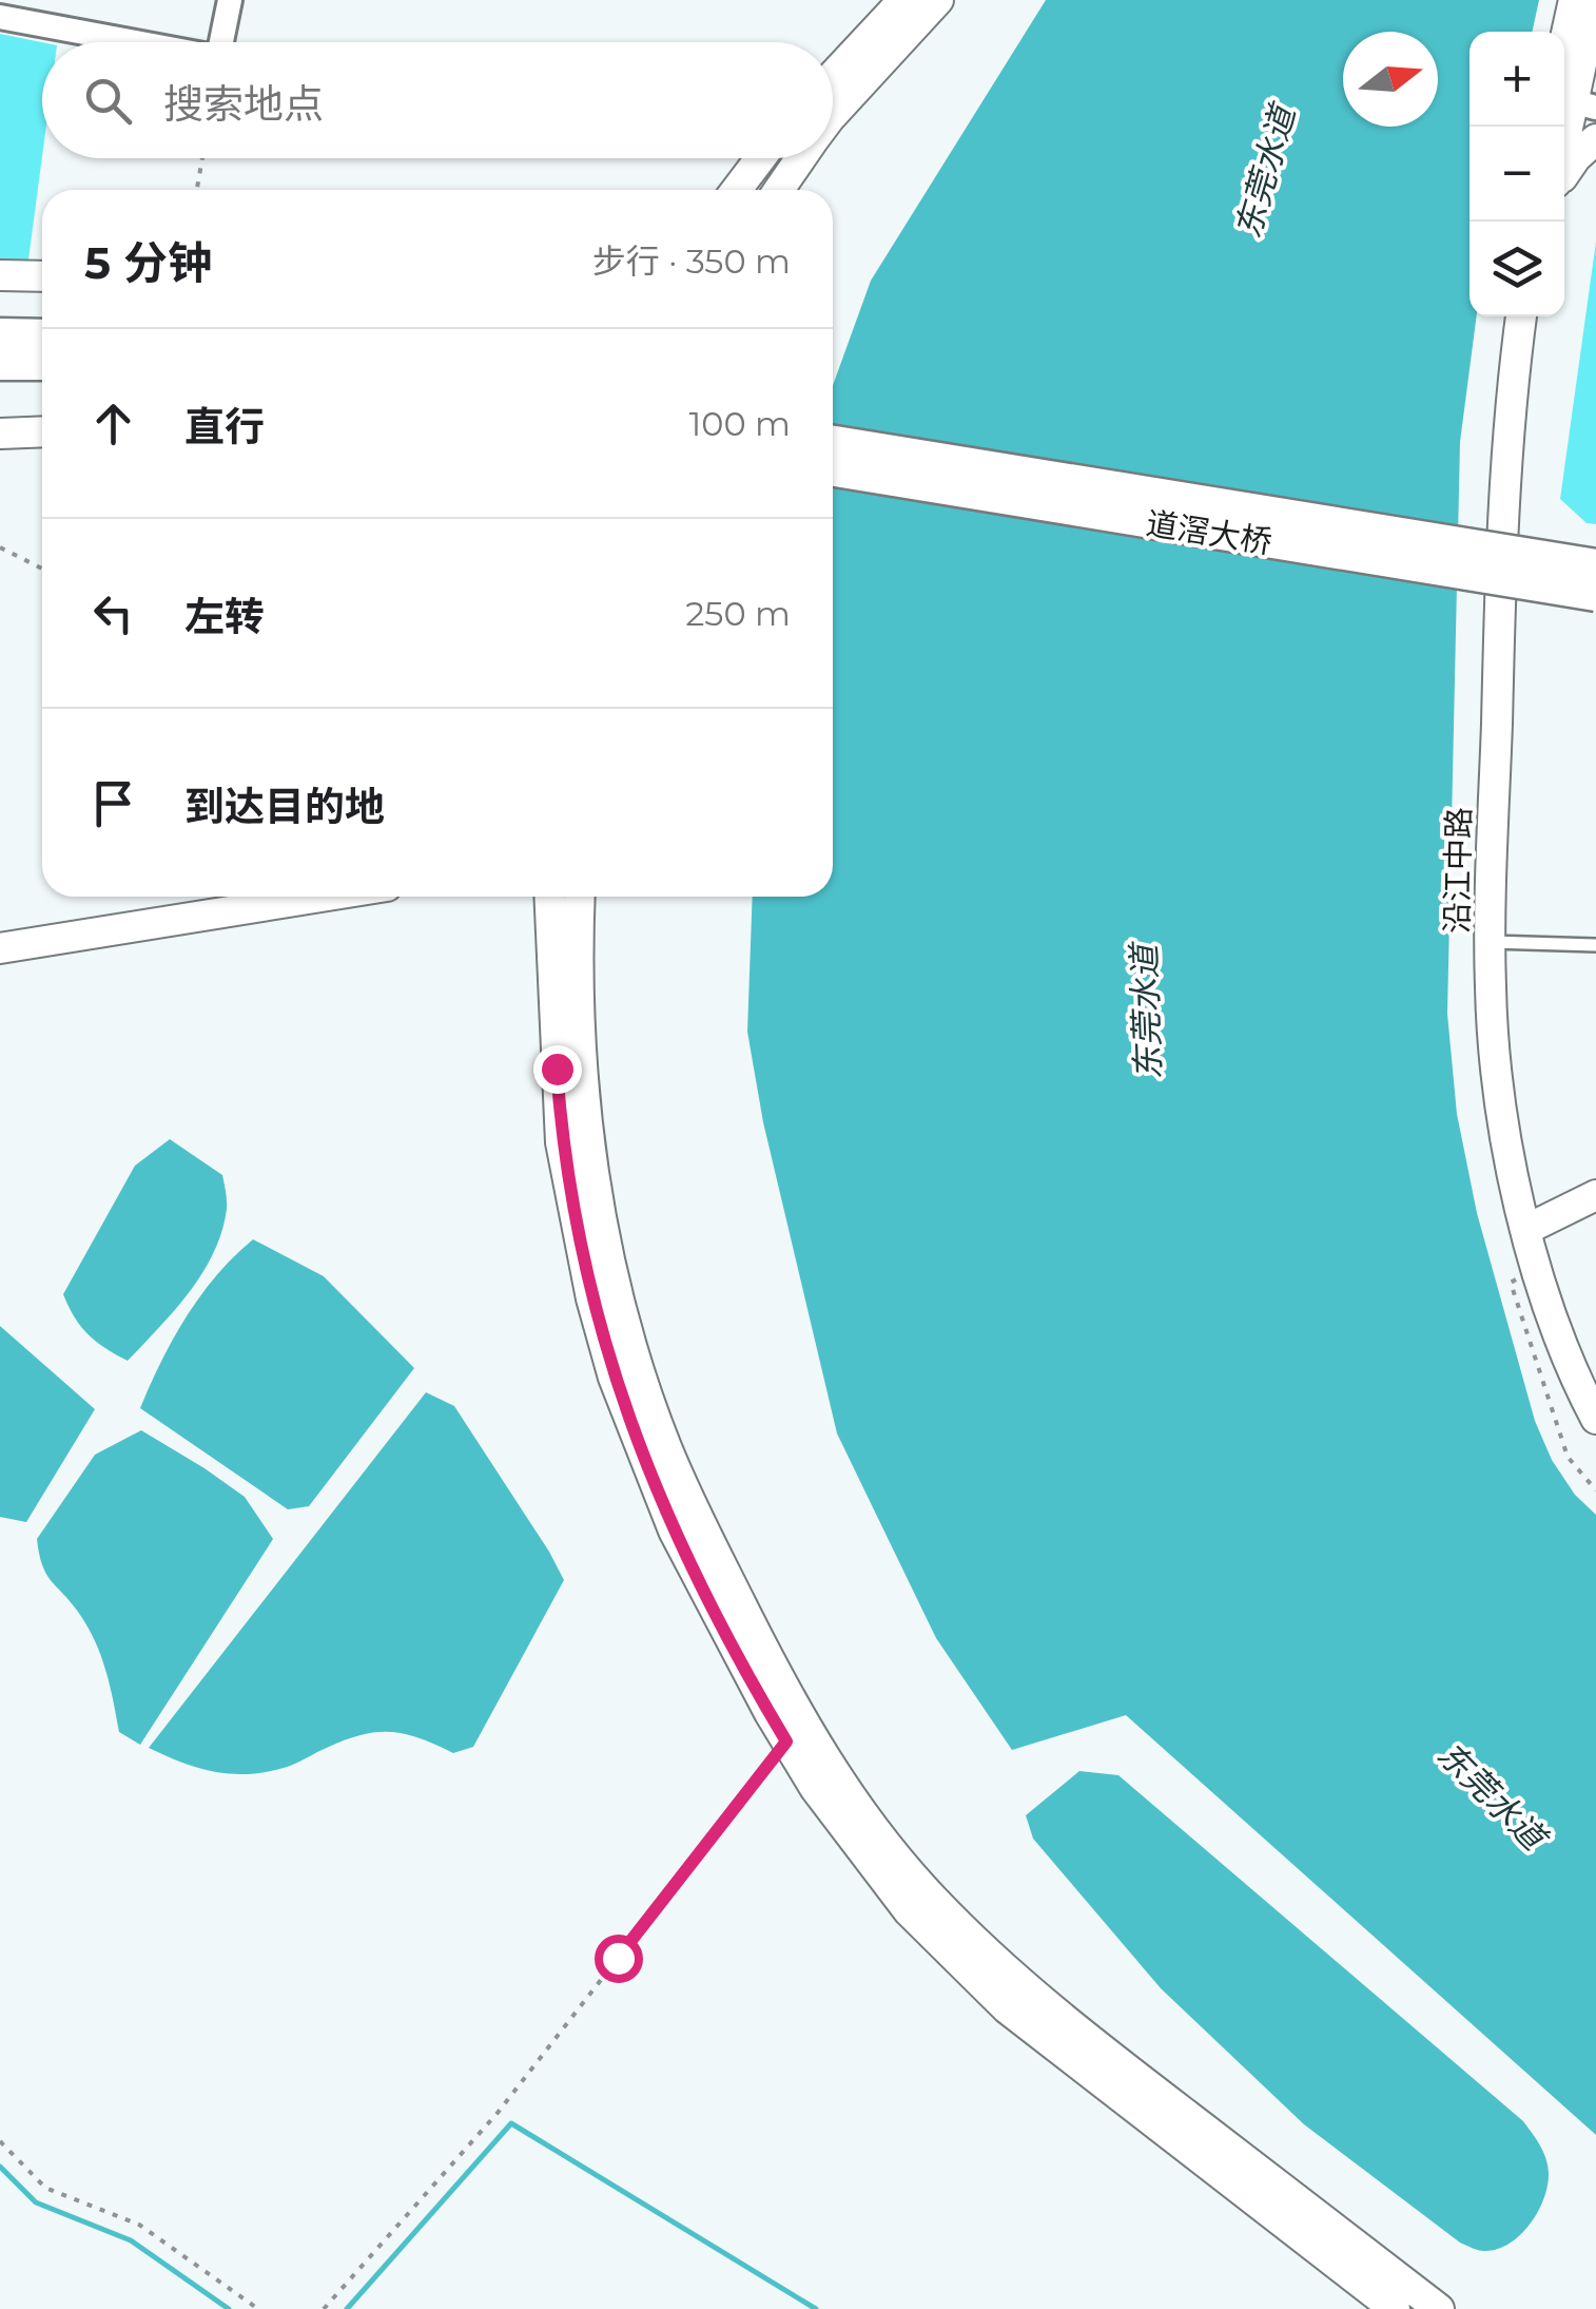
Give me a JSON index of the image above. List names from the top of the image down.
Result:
{
  "streets": {
    "main road": ["道滘大桥"],
    "street": ["沿江中路"]
  },
  "water": ["东莞水道"],
  "north": "right",
  "page": {
    "map_buttons": ["+", "−"],
    "search": "搜索地点",
    "heading": ["5 分钟", "步行 · 350 m"],
    "list": [
      ["直行", "100 m"],
      ["左转", "250 m"],
      "到达目的地"
    ]
  }
}
